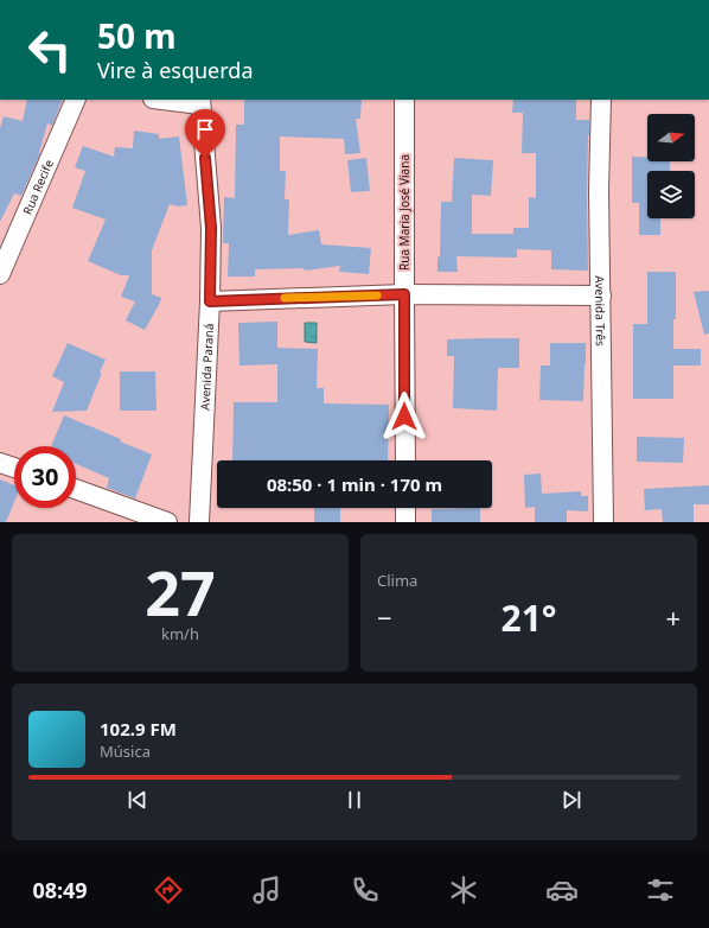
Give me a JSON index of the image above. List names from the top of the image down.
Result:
{
  "streets": {
    "street": [
      "Rua Recife",
      "Rua Maria José Viana",
      "Avenida Três",
      "Avenida Paraná"
    ]
  },
  "north": "right",
  "page": {
    "turn": ["50 m", "Vire à esquerda"],
    "limit": "30",
    "trip": "08:50 · 1 min · 170 m",
    "tile": [
      ["27", "km/h"],
      "Clima"
    ],
    "heat": ["−", "21°", "+"],
    "song": ["102.9 FM", "Música"],
    "tabs": "08:49"
  }
}
